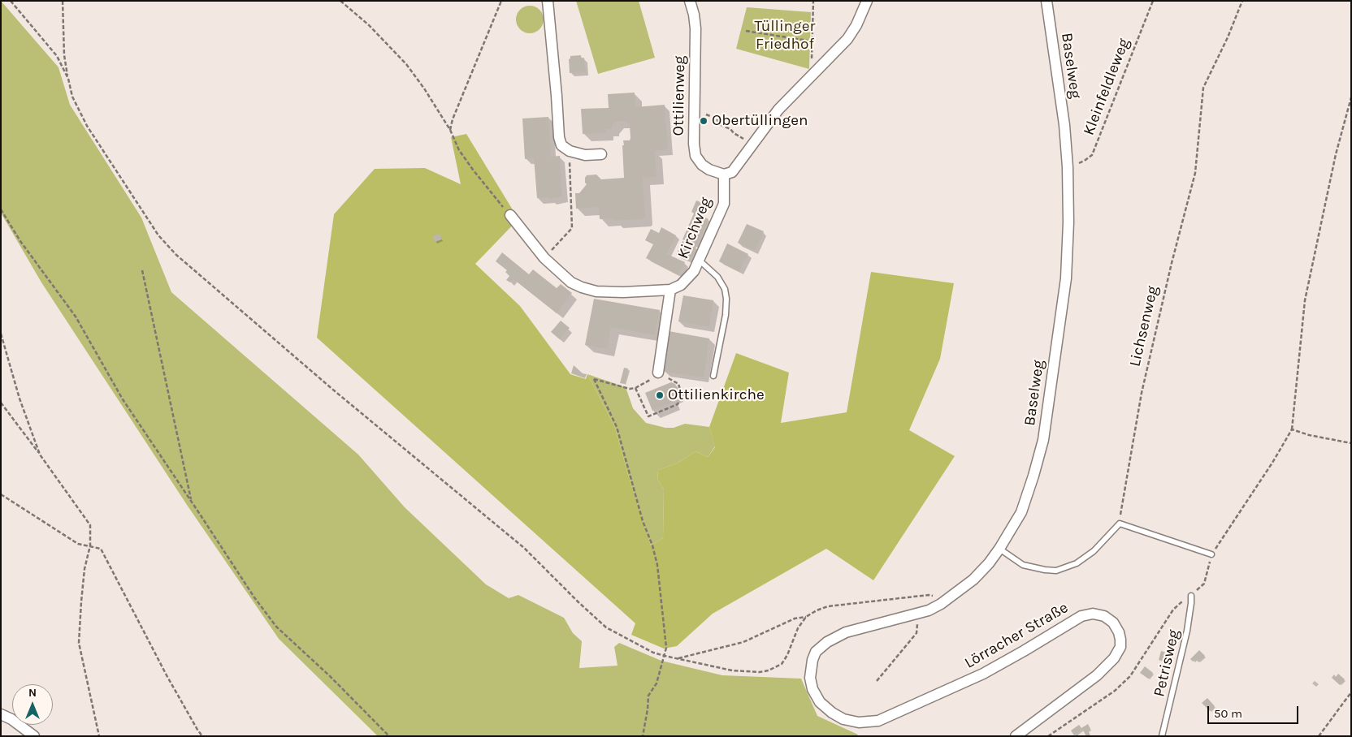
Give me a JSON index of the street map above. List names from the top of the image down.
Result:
{
  "streets": {
    "street": [
      "Baselweg",
      "Ottilienweg",
      "Kirchweg",
      "Lörracher Straße"
    ],
    "lane": ["Petrisweg"],
    "path": ["Kleinfeldleweg", "Lichsenweg"]
  },
  "crossings": [
    ["Baselweg", "Kleinfeldleweg"],
    ["Baselweg", "Lörracher Straße"],
    ["Ottilienweg", "Kirchweg"]
  ],
  "parks": ["Tüllinger Friedhof"],
  "places": ["Obertüllingen", "Ottilienkirche"],
  "scale_bar": "50 m",
  "north": "top"
}
